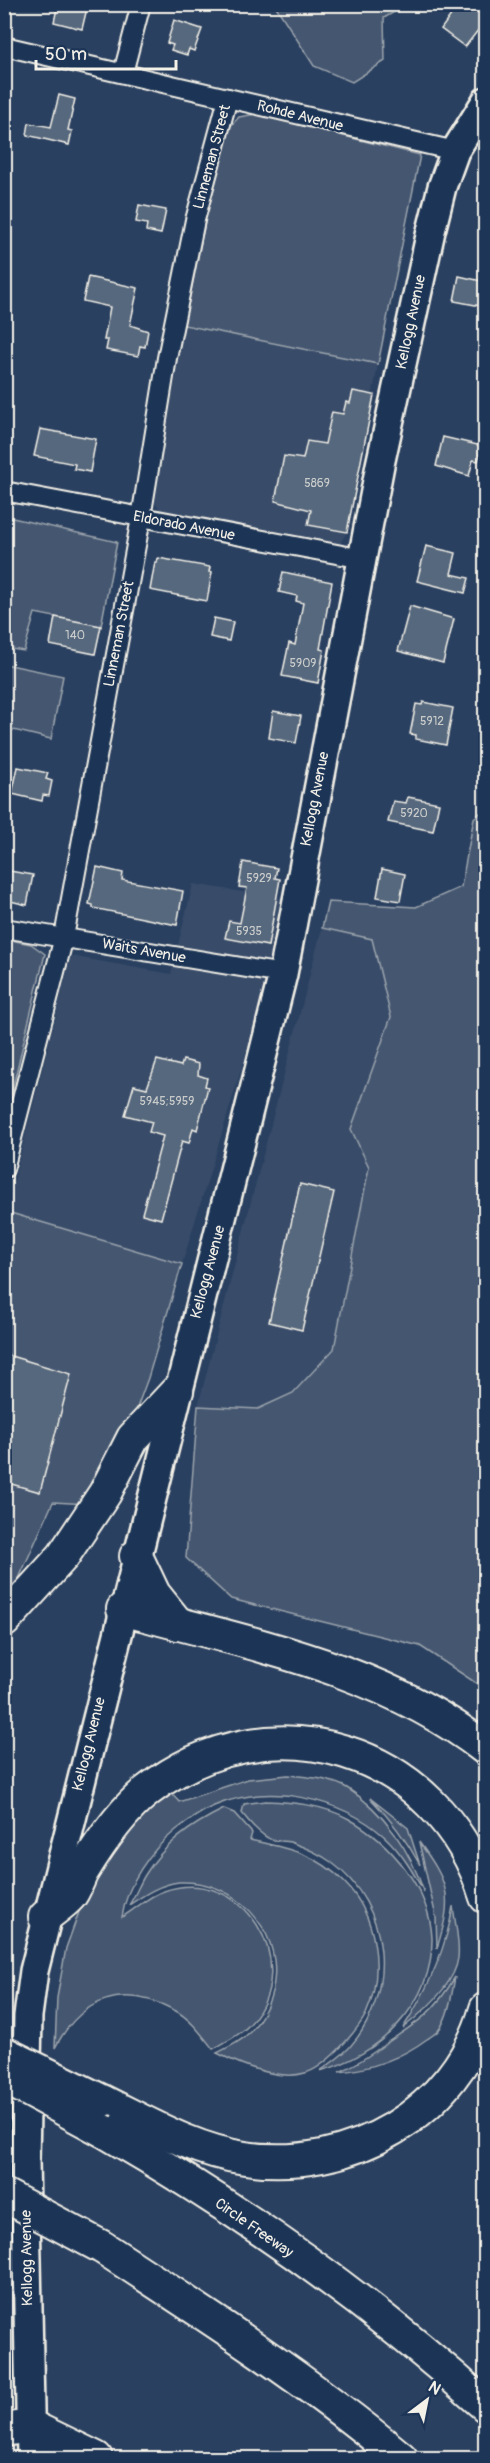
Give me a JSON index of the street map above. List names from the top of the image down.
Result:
{
  "streets": {
    "highway": ["Circle Freeway"],
    "main road": ["Kellogg Avenue"],
    "street": [
      "Rohde Avenue",
      "Linneman Street",
      "Eldorado Avenue",
      "Waits Avenue"
    ]
  },
  "crossings": [
    ["Rohde Avenue", "Linneman Street"],
    ["Rohde Avenue", "Kellogg Avenue"],
    ["Linneman Street", "Eldorado Avenue"],
    ["Linneman Street", "Waits Avenue"],
    ["Kellogg Avenue", "Eldorado Avenue"],
    ["Kellogg Avenue", "Waits Avenue"]
  ],
  "house_numbers": [
    "5869",
    "140",
    "5909",
    "5912",
    "5920",
    "5929",
    "5935",
    "5945;5959"
  ],
  "scale_bar": "50 m",
  "north": "top right"
}
